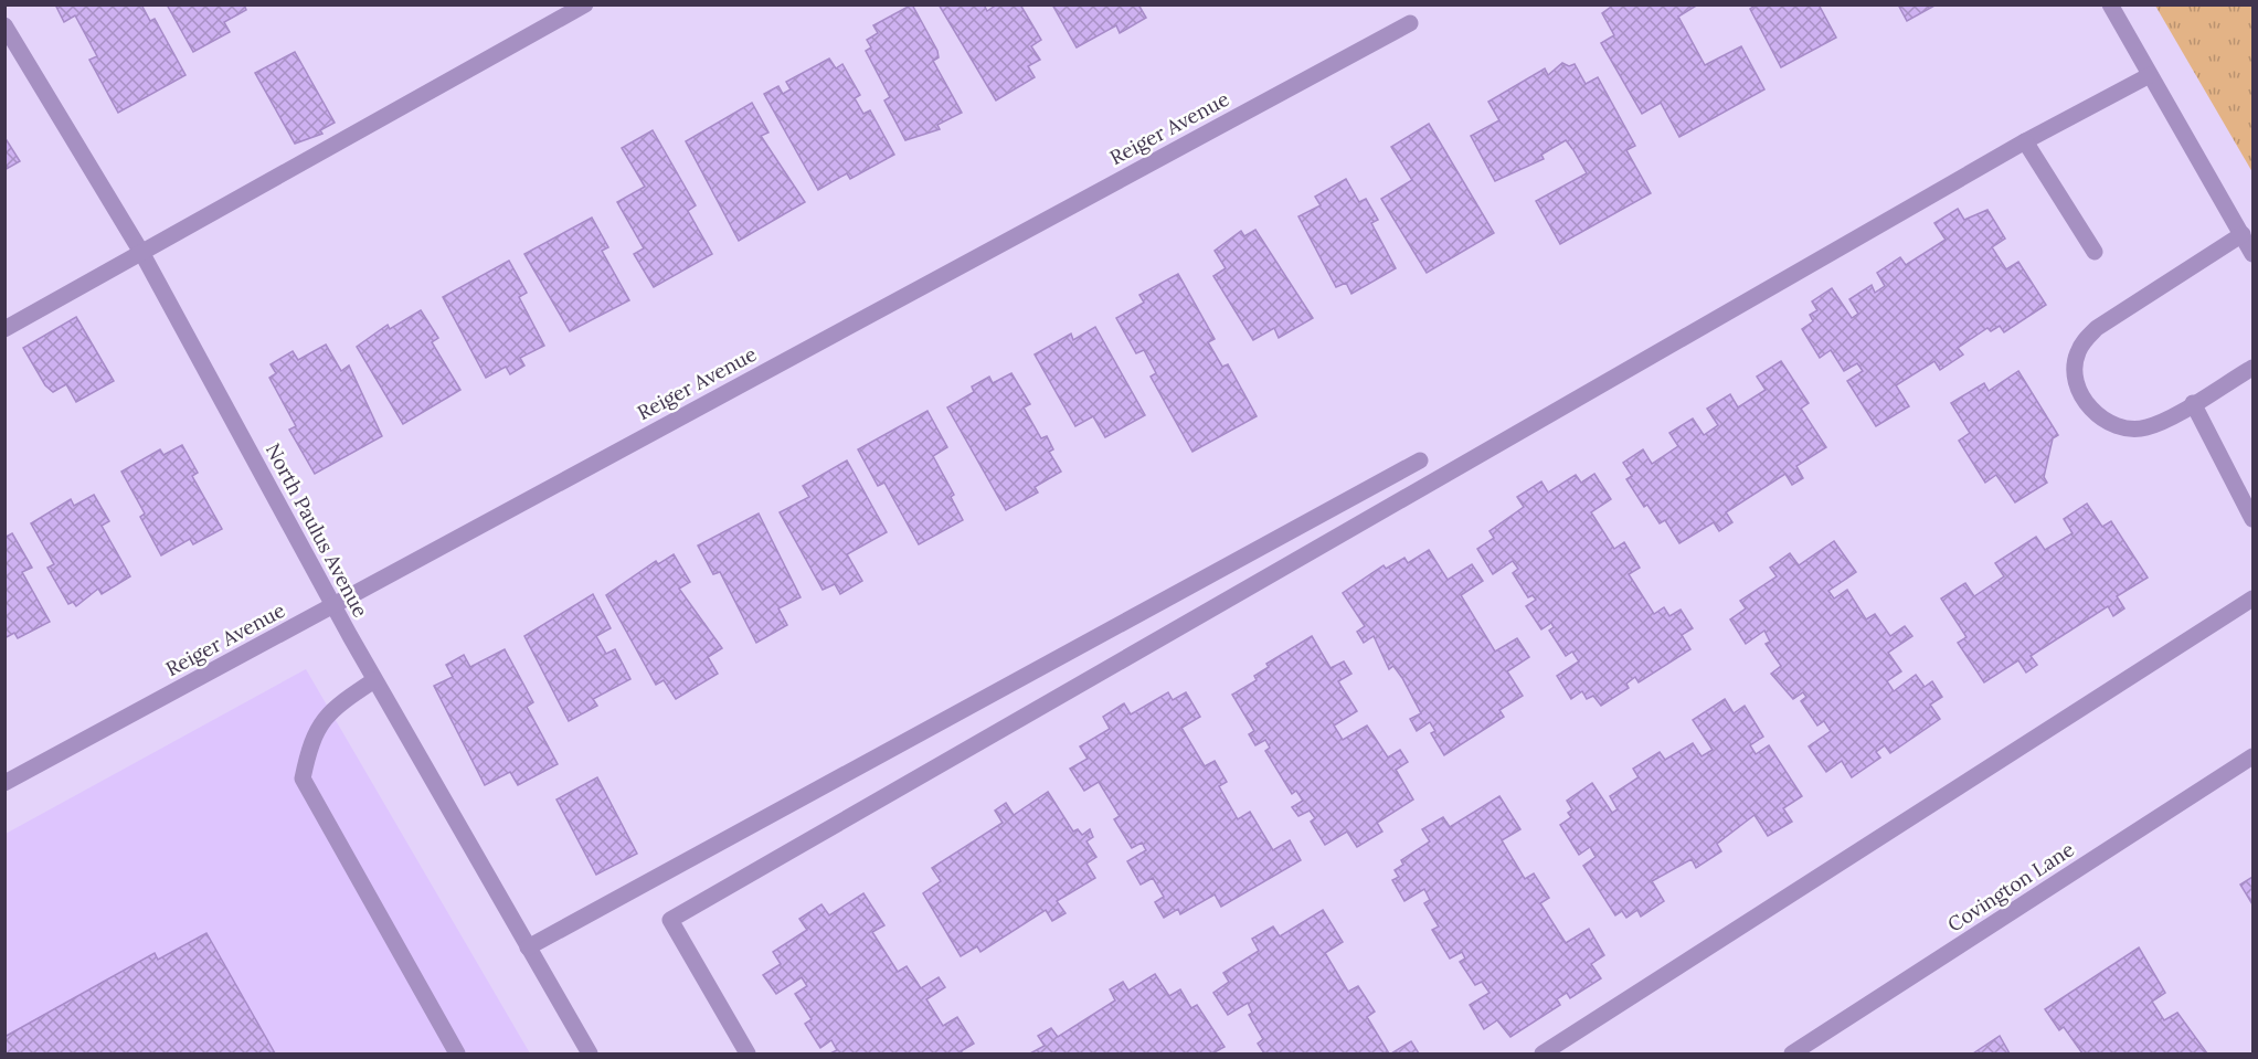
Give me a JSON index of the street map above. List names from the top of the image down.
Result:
{
  "streets": {
    "street": ["Reiger Avenue", "North Paulus Avenue", "Covington Lane"]
  },
  "crossings": [
    ["Reiger Avenue", "North Paulus Avenue"]
  ]
}
